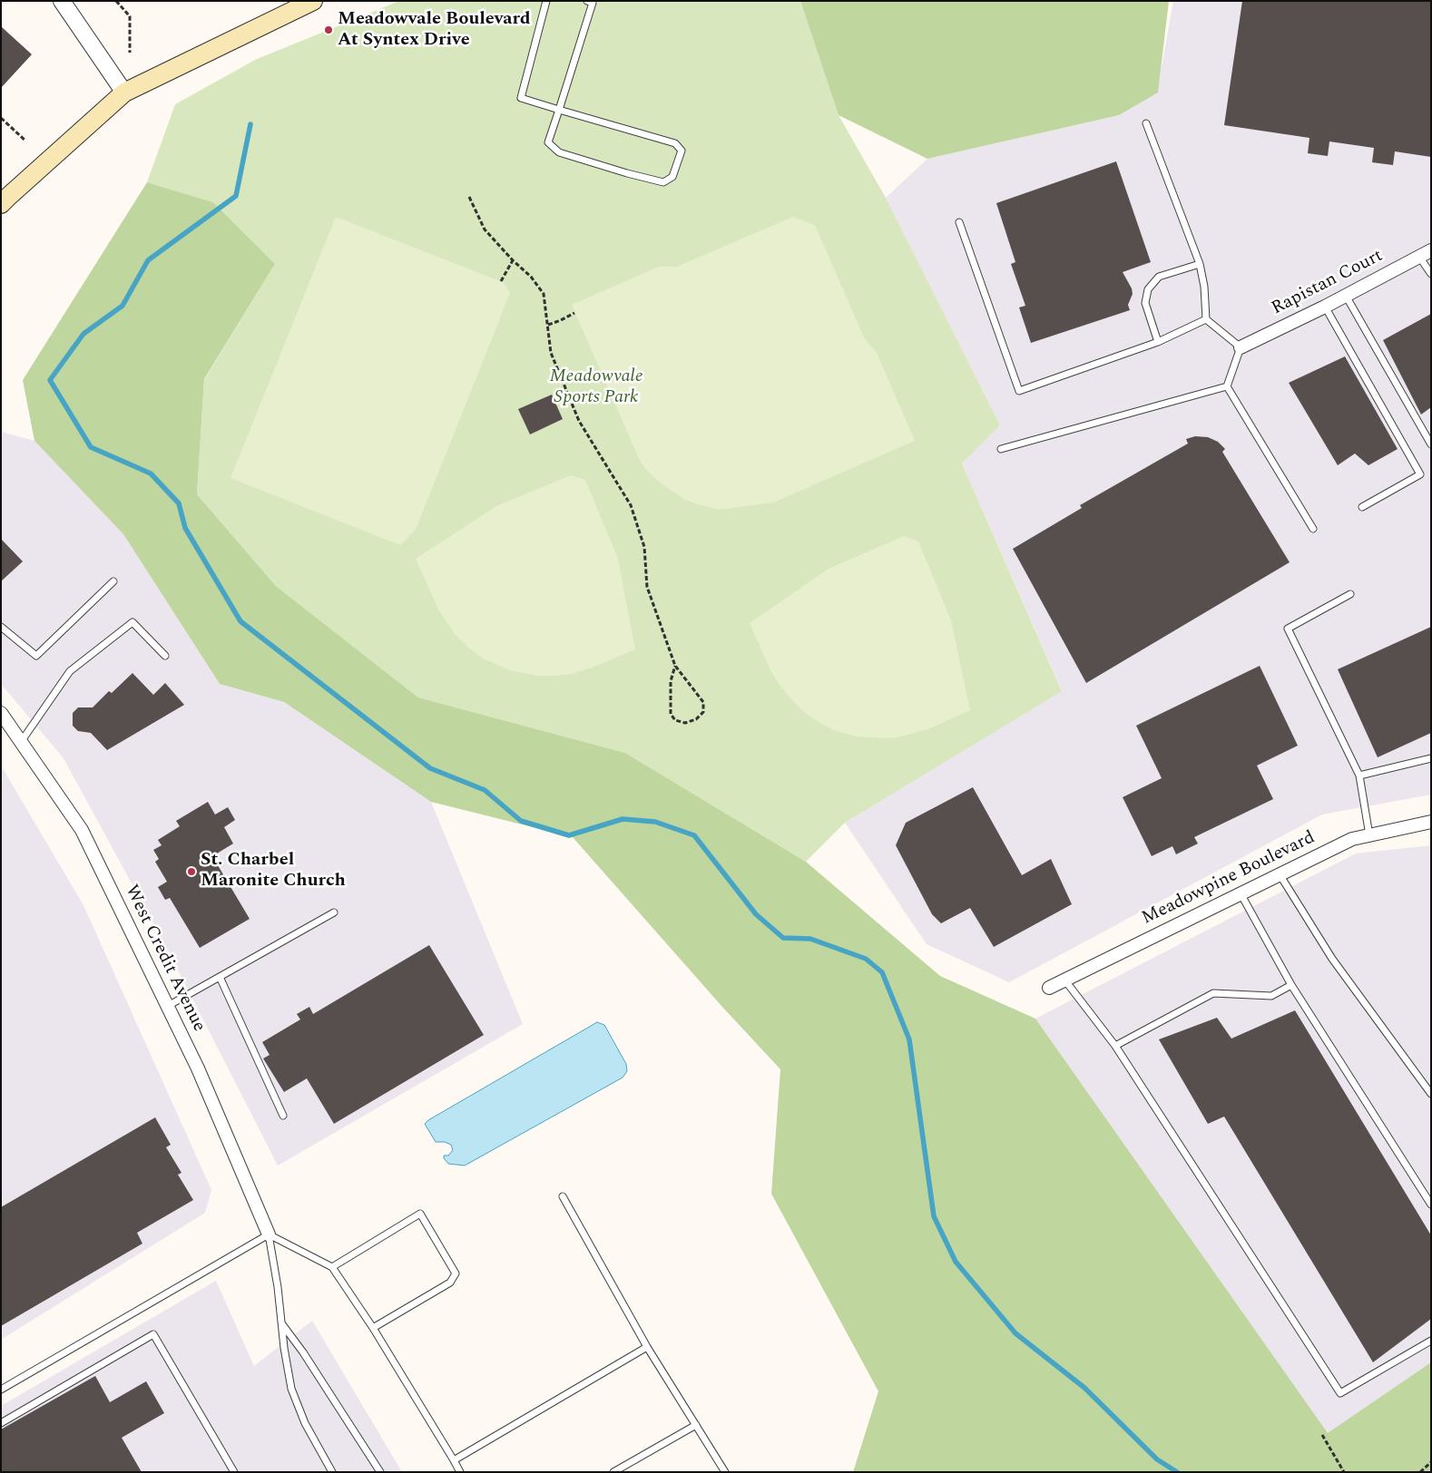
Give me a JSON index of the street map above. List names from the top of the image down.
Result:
{
  "streets": {
    "street": ["Rapistan Court", "Meadowpine Boulevard", "West Credit Avenue"]
  },
  "parks": ["Meadowvale Sports Park"],
  "places": ["Meadowvale Boulevard At Syntex Drive", "St. Charbel Maronite Church"]
}
